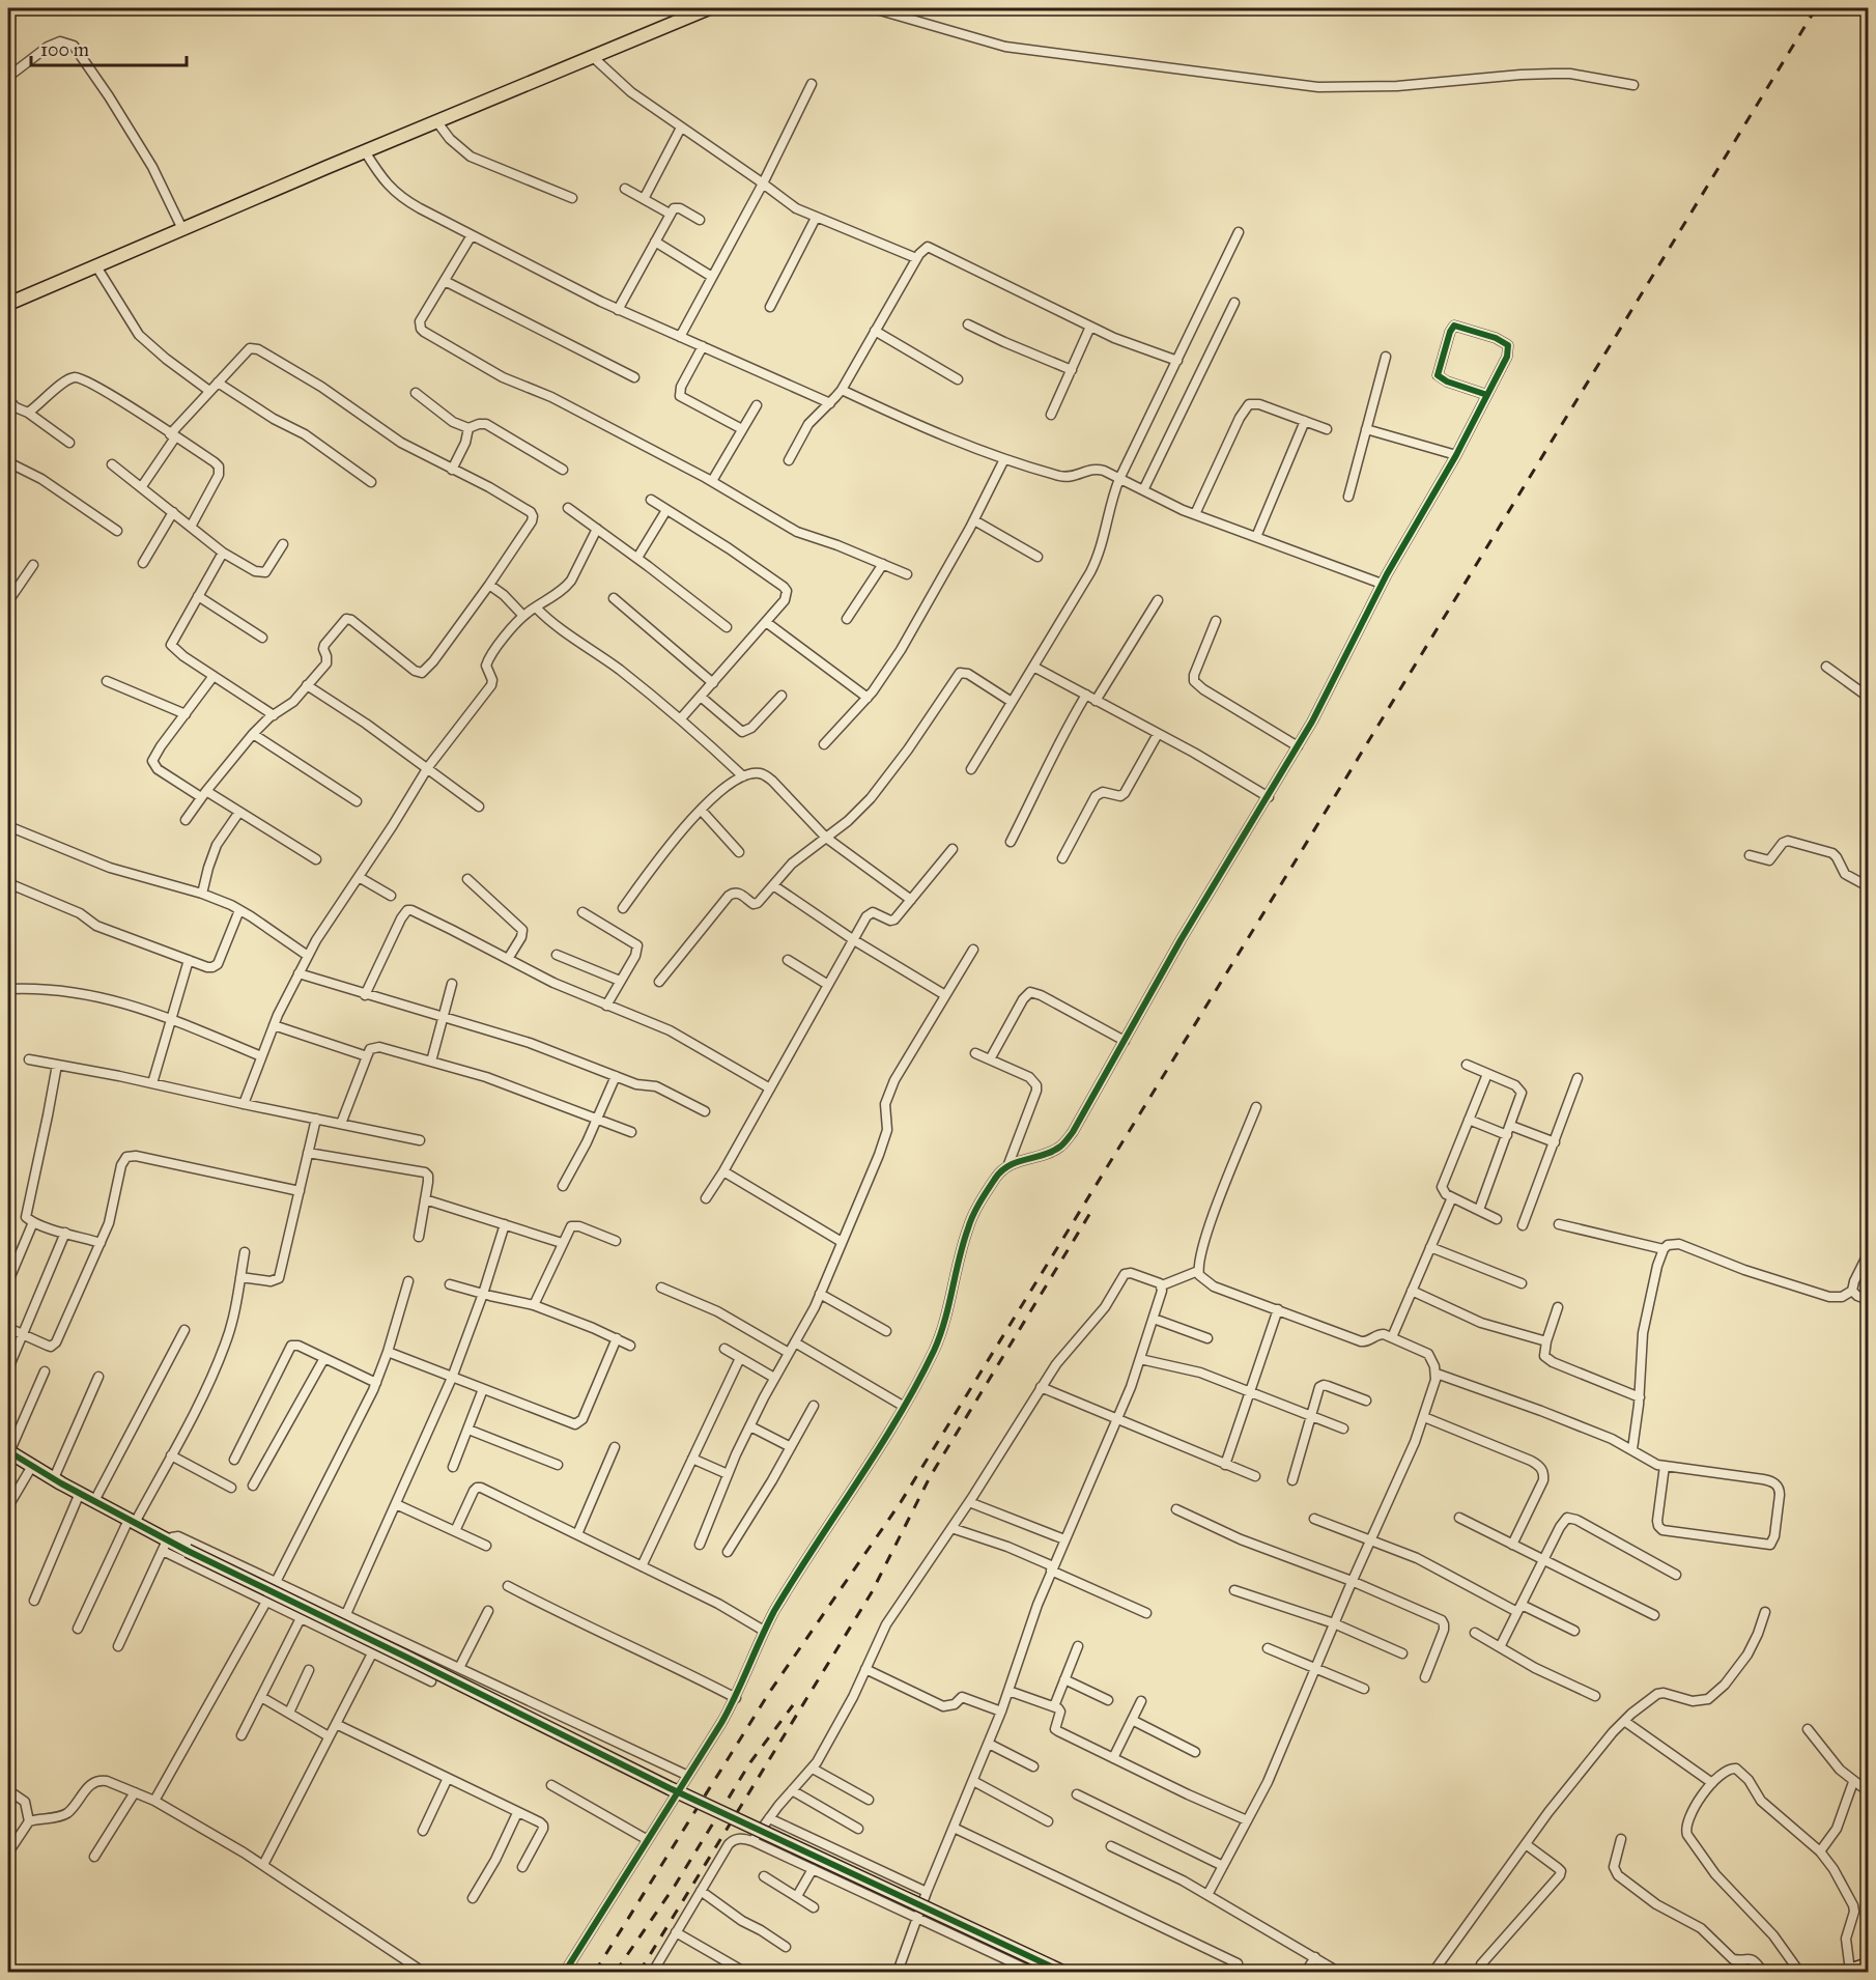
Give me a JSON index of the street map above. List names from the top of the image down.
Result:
{
  "scale_bar": "100 m"
}
